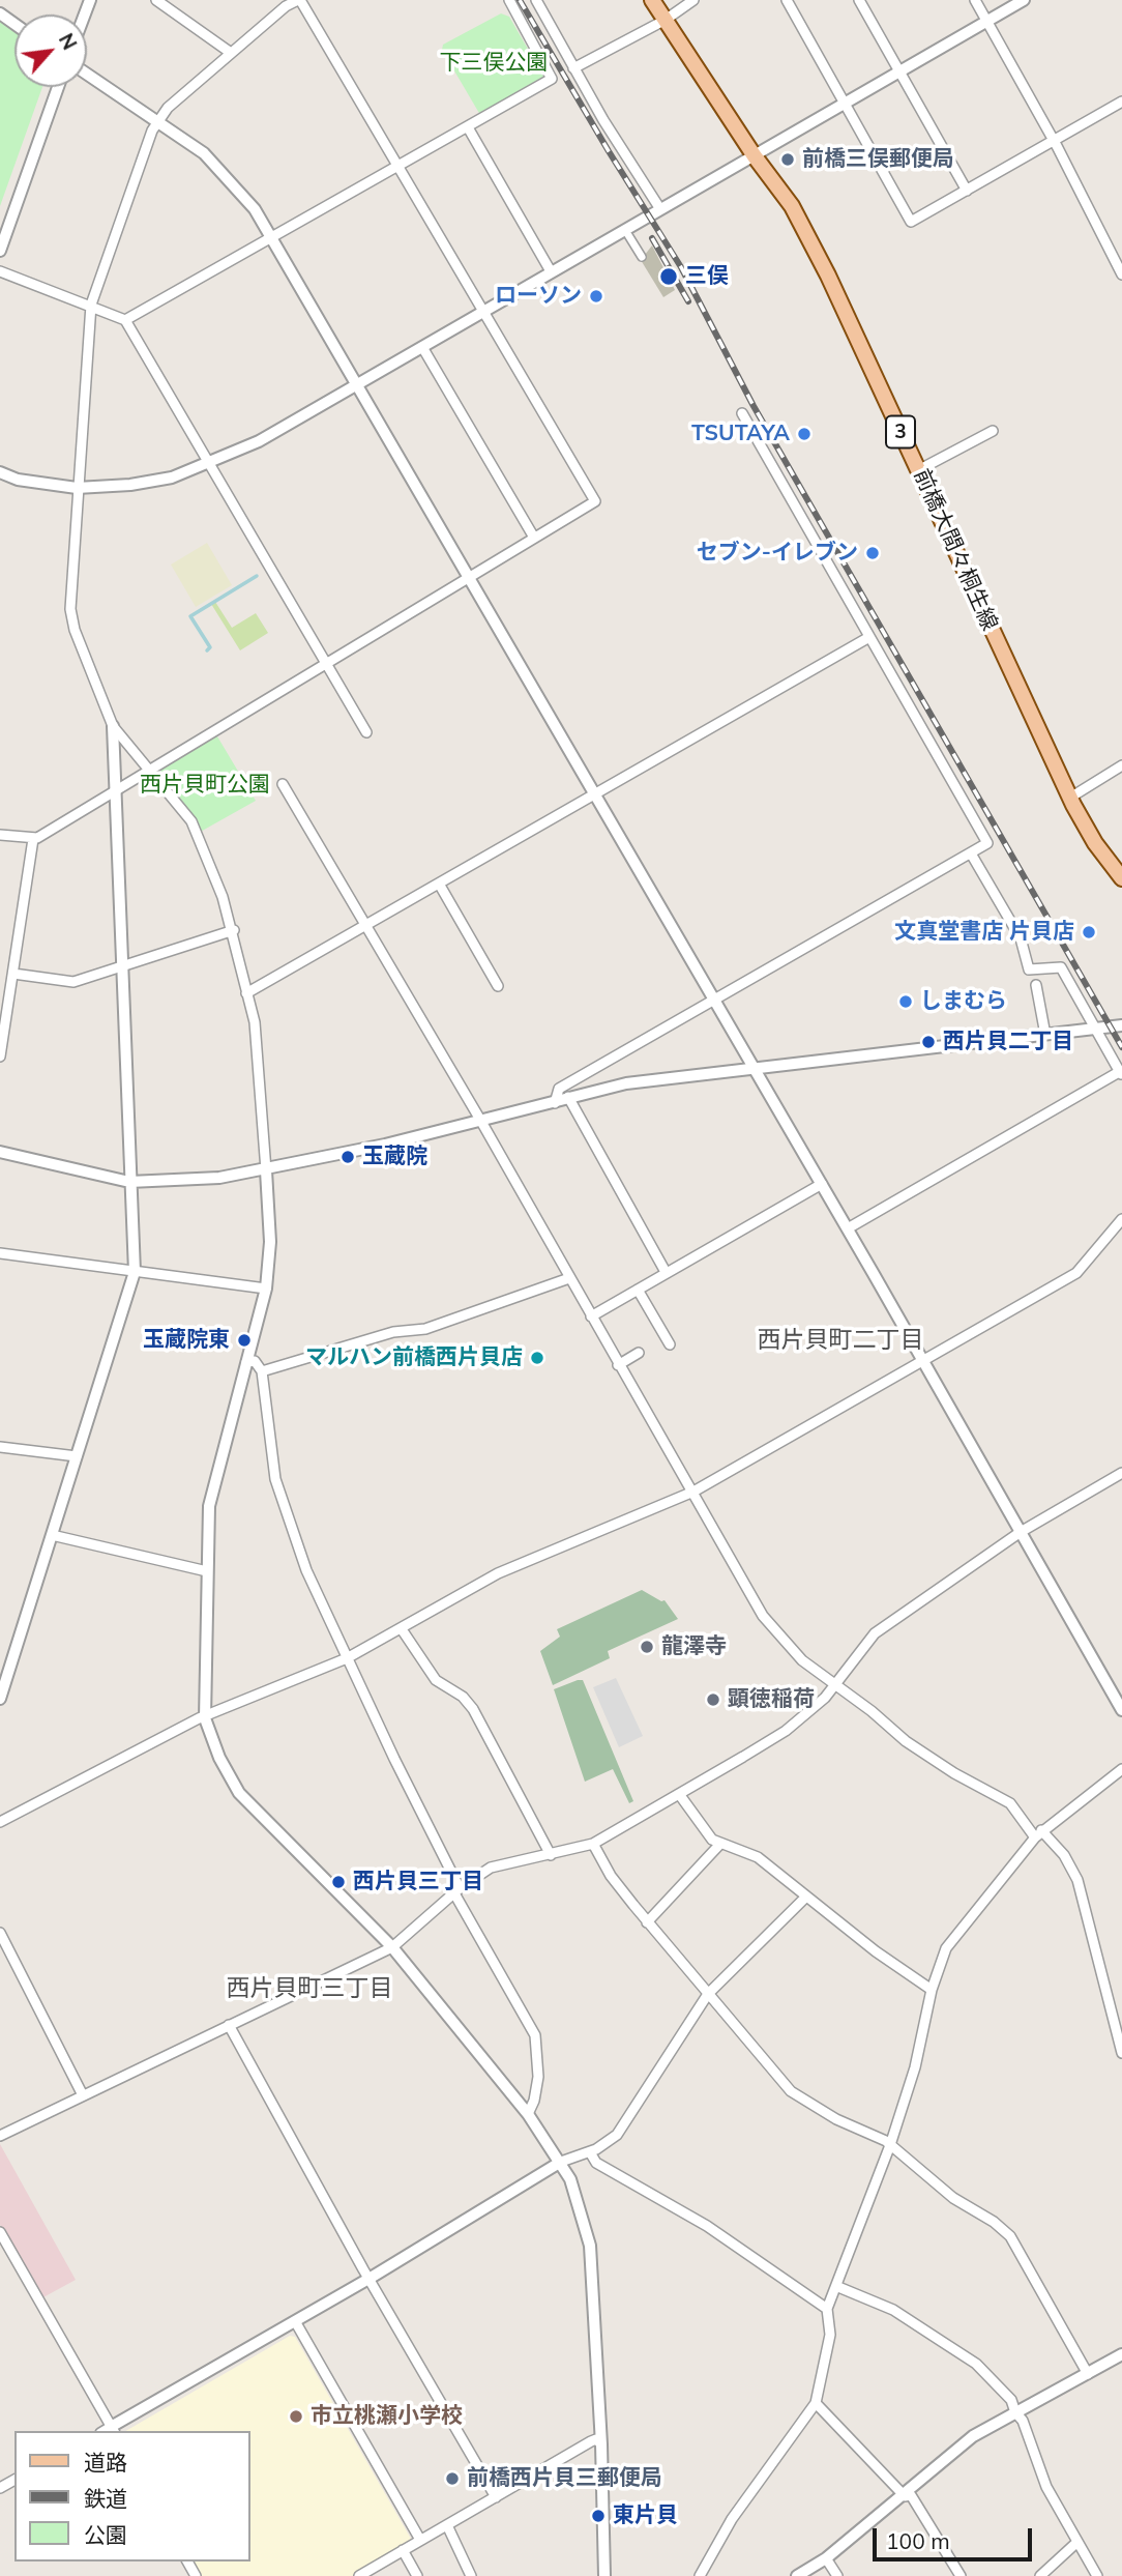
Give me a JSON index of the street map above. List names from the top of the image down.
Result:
{
  "streets": {
    "main road": ["3", "前橋大間々桐生線"]
  },
  "districts": ["西片貝町二丁目", "西片貝町三丁目"],
  "parks": ["下三俣公園", "西片貝町公園"],
  "places": [
    "前橋三俣郵便局",
    "三俣",
    "ローソン",
    "TSUTAYA",
    "セブン-イレブン",
    "文真堂書店 片貝店",
    "しまむら",
    "西片貝二丁目",
    "玉蔵院",
    "玉蔵院東",
    "マルハン前橋西片貝店",
    "龍澤寺",
    "顕徳稲荷",
    "西片貝三丁目",
    "市立桃瀬小学校",
    "前橋西片貝三郵便局",
    "東片貝"
  ],
  "legend": ["道路", "鉄道", "公園"],
  "scale_bar": "100 m",
  "north": "top right"
}
